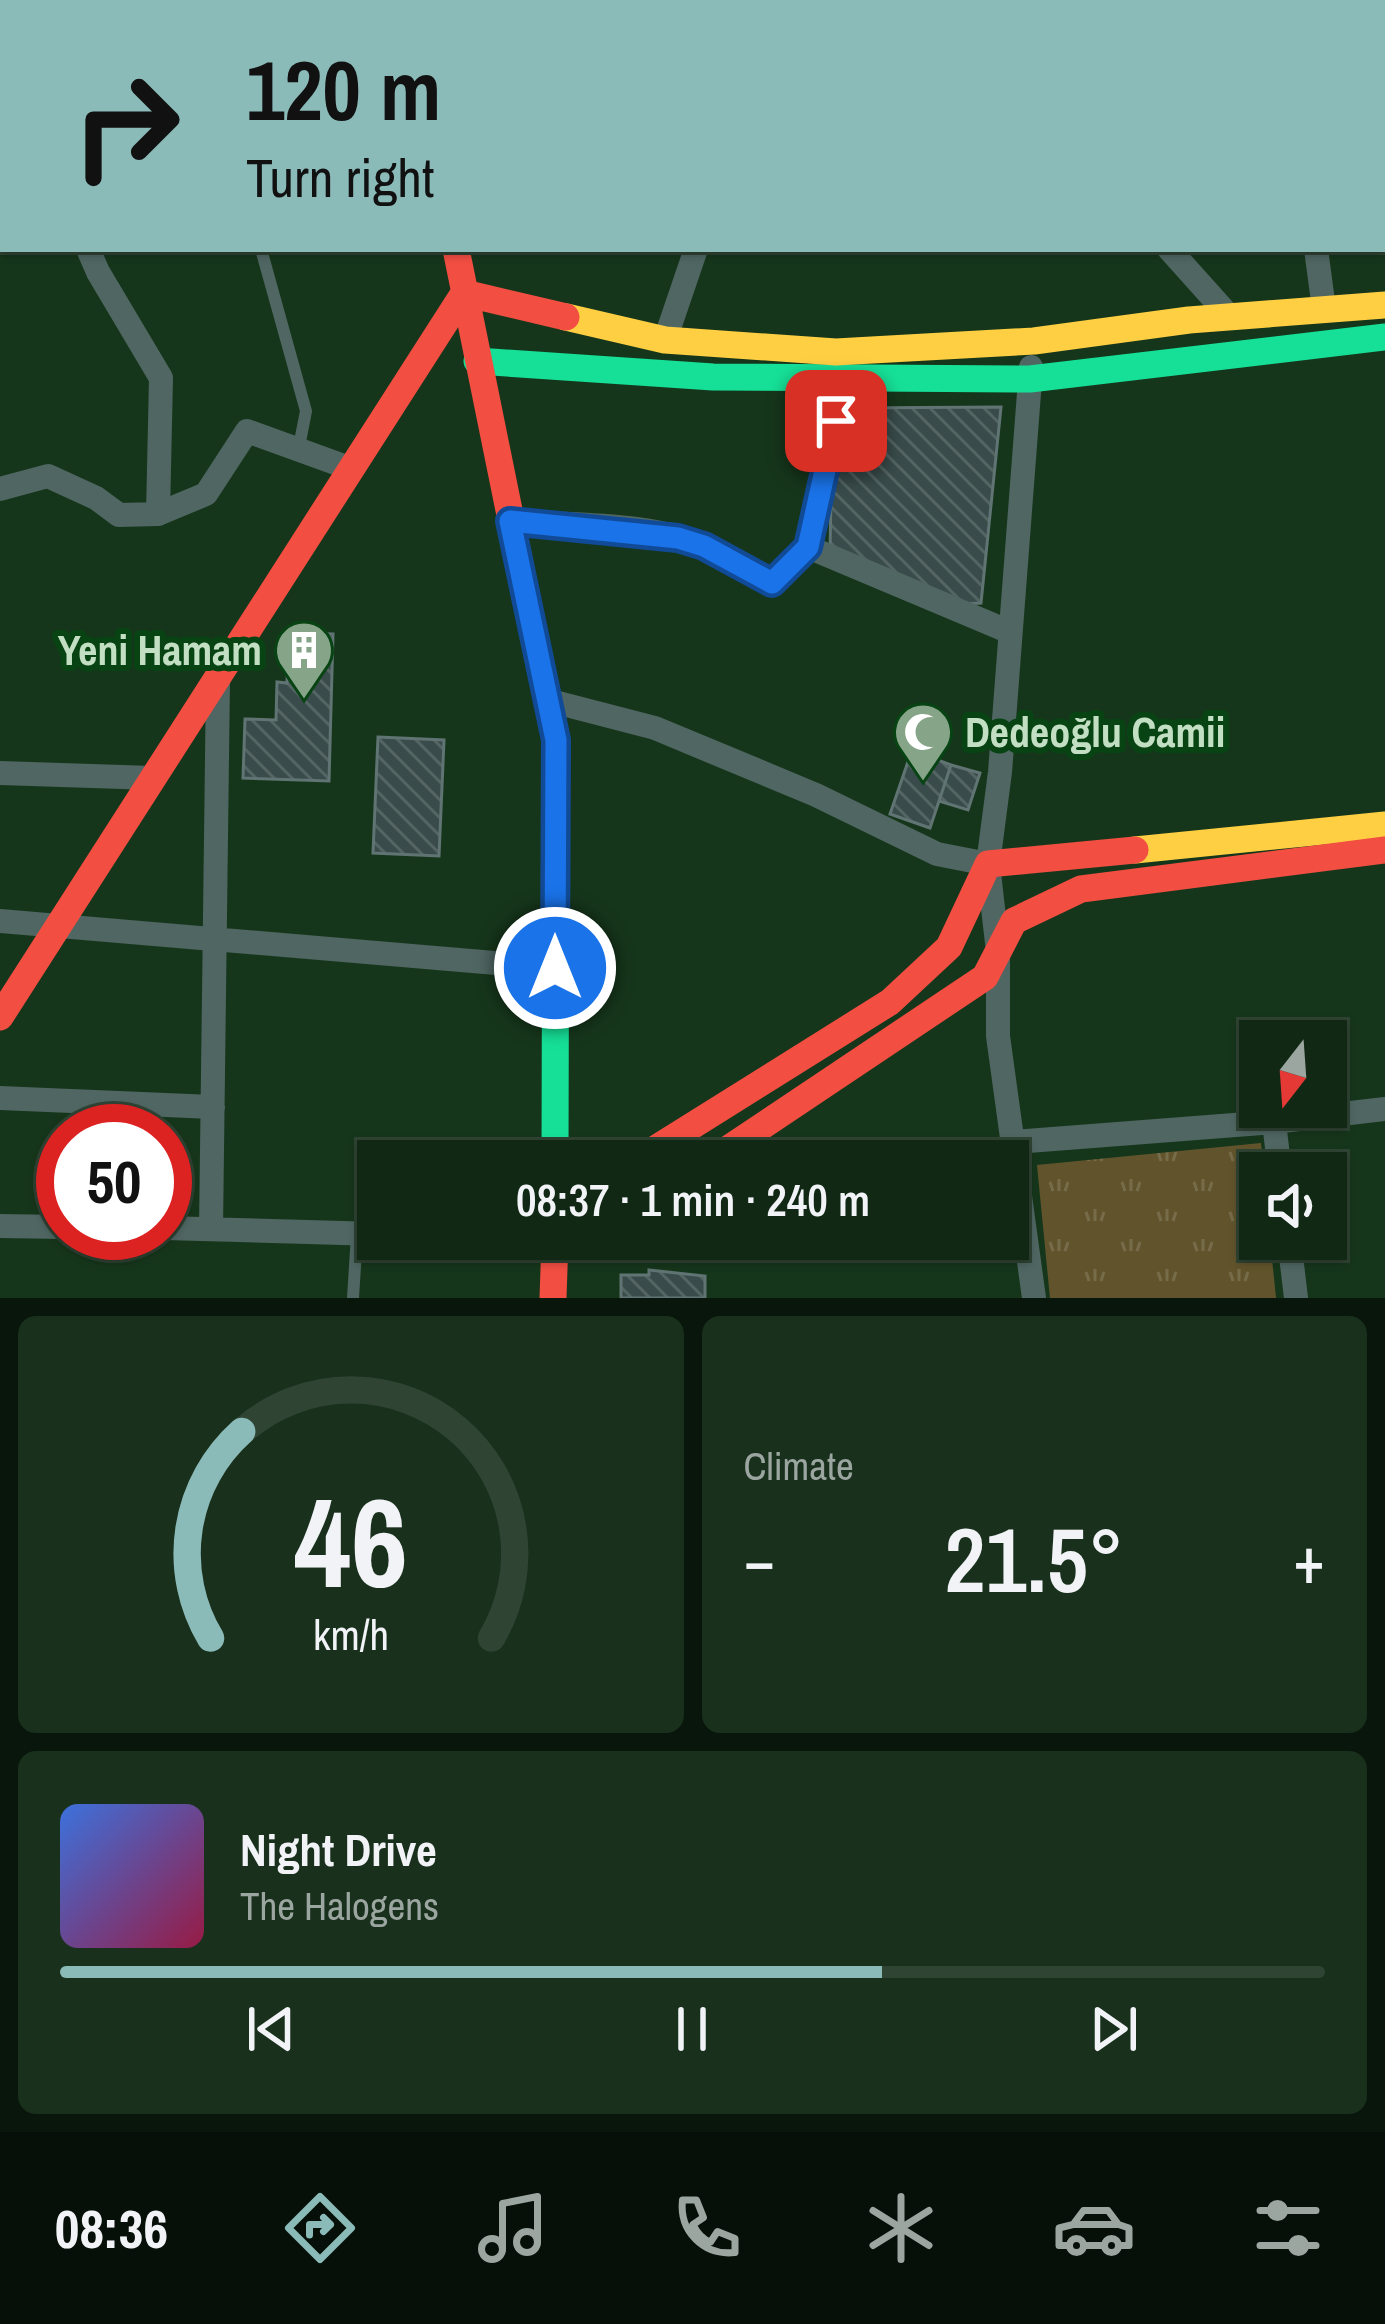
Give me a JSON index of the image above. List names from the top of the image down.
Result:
{
  "places": {
    "building": ["Yeni Hamam"],
    "mosque": ["Dedeoğlu Camii"]
  },
  "north": "bottom",
  "page": {
    "turn": ["120 m", "Turn right"],
    "limit": "50",
    "trip": "08:37 · 1 min · 240 m",
    "tile": "Climate",
    "heat": ["−", "21.5°", "+"],
    "song": ["Night Drive", "The Halogens"],
    "tabs": "08:36",
    "gauge": ["46", "km/h"]
  }
}
